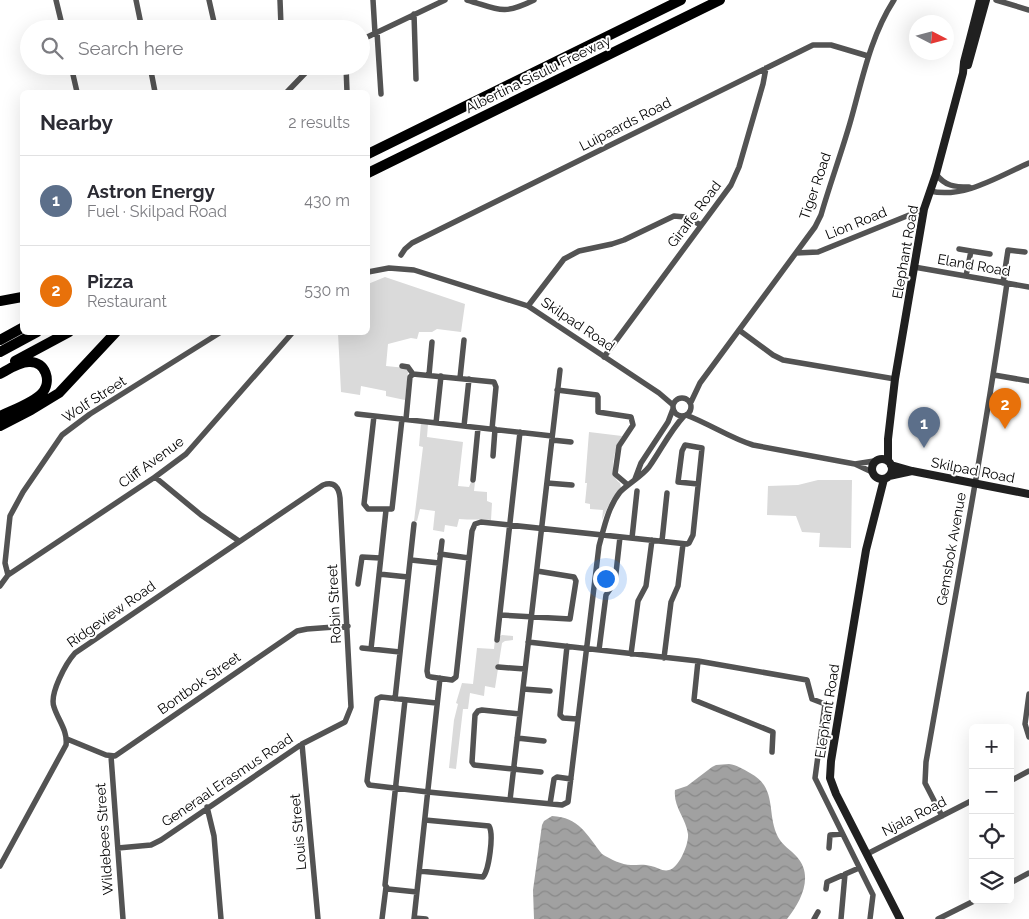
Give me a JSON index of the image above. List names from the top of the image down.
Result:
{
  "streets": {
    "highway": ["Albertina Sisulu Freeway"],
    "street": [
      "Luipaards Road",
      "Tiger Road",
      "Giraffe Road",
      "Lion Road",
      "Elephant Road",
      "Eland Road",
      "Skilpad Road",
      "Wolf Street",
      "Cliff Avenue",
      "Gemsbok Avenue",
      "Robin Street",
      "Ridgeview Road",
      "Bontbok Street",
      "Generaal Erasmus Road",
      "Njala Road",
      "Louis Street",
      "Wildebees Street"
    ]
  },
  "crossings": [
    ["Luipaards Road", "Tiger Road"],
    ["Luipaards Road", "Giraffe Road"],
    ["Tiger Road", "Lion Road"],
    ["Tiger Road", "Skilpad Road"],
    ["Giraffe Road", "Skilpad Road"],
    ["Lion Road", "Elephant Road"],
    ["Elephant Road", "Eland Road"],
    ["Elephant Road", "Skilpad Road"],
    ["Elephant Road", "Njala Road"],
    ["Eland Road", "Gemsbok Avenue"],
    ["Skilpad Road", "Gemsbok Avenue"],
    ["Wolf Street", "Cliff Avenue"],
    ["Gemsbok Avenue", "Njala Road"],
    ["Robin Street", "Ridgeview Road"],
    ["Robin Street", "Bontbok Street"],
    ["Robin Street", "Generaal Erasmus Road"],
    ["Bontbok Street", "Wildebees Street"],
    ["Generaal Erasmus Road", "Louis Street"],
    ["Generaal Erasmus Road", "Wildebees Street"]
  ],
  "north": "right",
  "page": {
    "search": "Search here",
    "heading": ["Nearby", "2 results"],
    "list": [
      {
        "mark": "1",
        "name": "Astron Energy",
        "note": "Fuel · Skilpad Road",
        "value": "430 m"
      },
      {
        "mark": "2",
        "name": "Pizza",
        "note": "Restaurant",
        "value": "530 m"
      }
    ],
    "pins": ["2", "1"],
    "map_buttons": ["+", "−"]
  }
}
